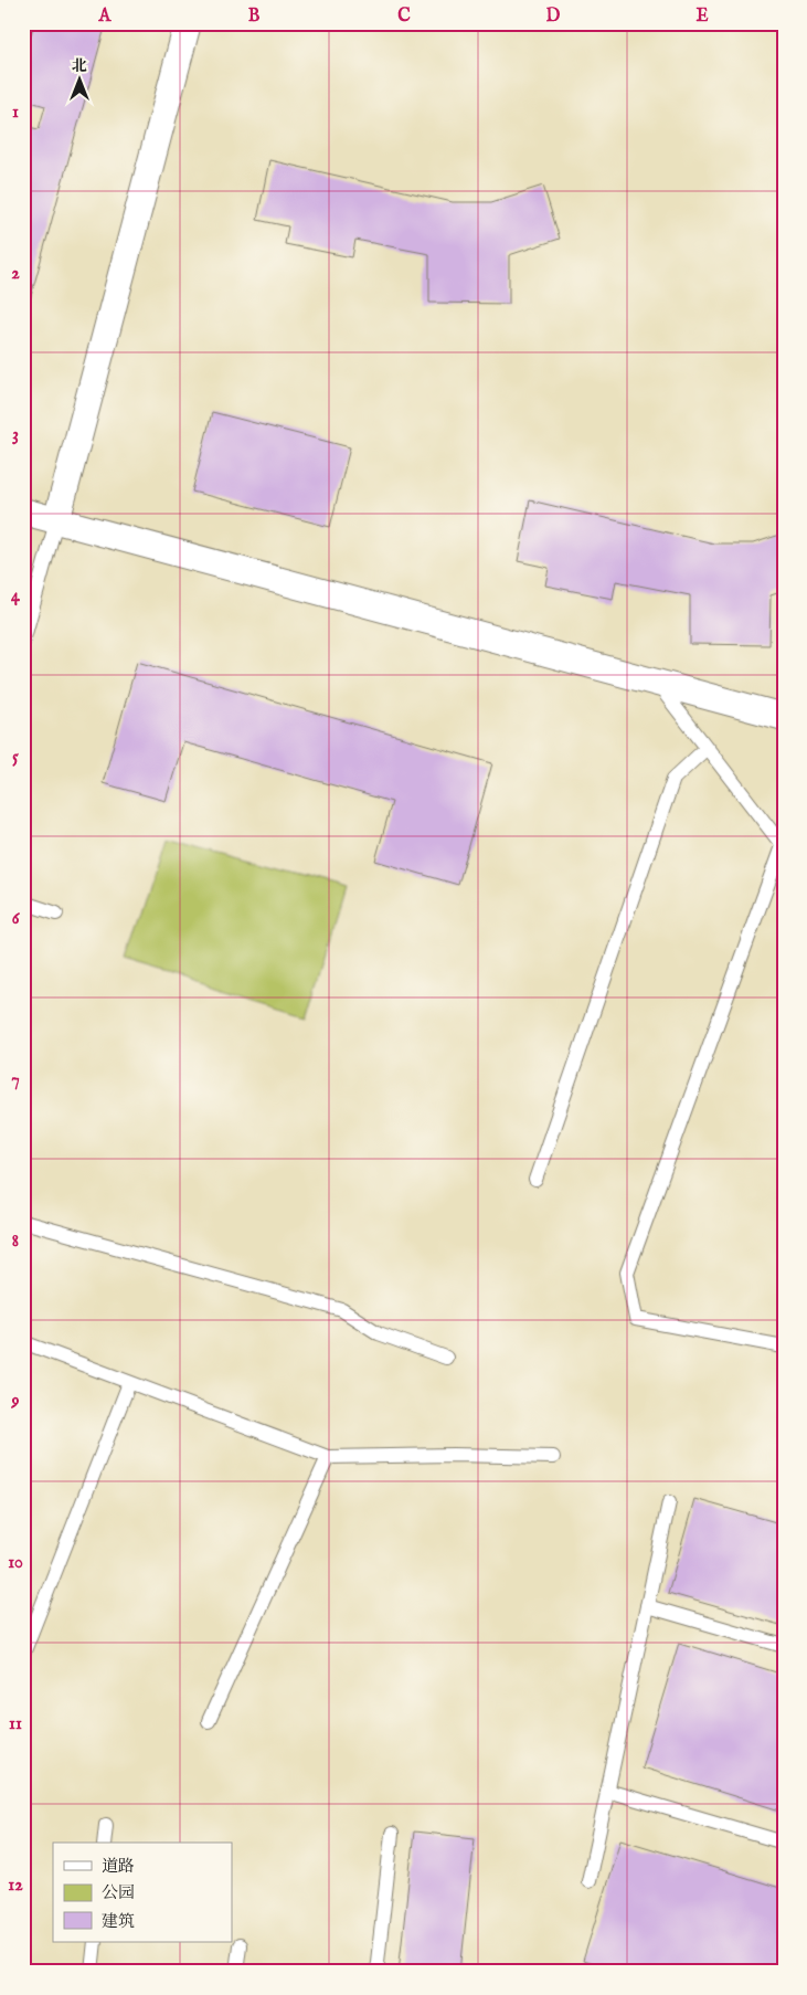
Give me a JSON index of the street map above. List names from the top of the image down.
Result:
{
  "legend": ["道路", "公园", "建筑"],
  "north": "top",
  "grid": {
    "columns": [
      "A",
      "B",
      "C",
      "D",
      "E"
    ],
    "rows": [
      "1",
      "2",
      "3",
      "4",
      "5",
      "6",
      "7",
      "8",
      "9",
      "10",
      "11",
      "12"
    ]
  }
}
